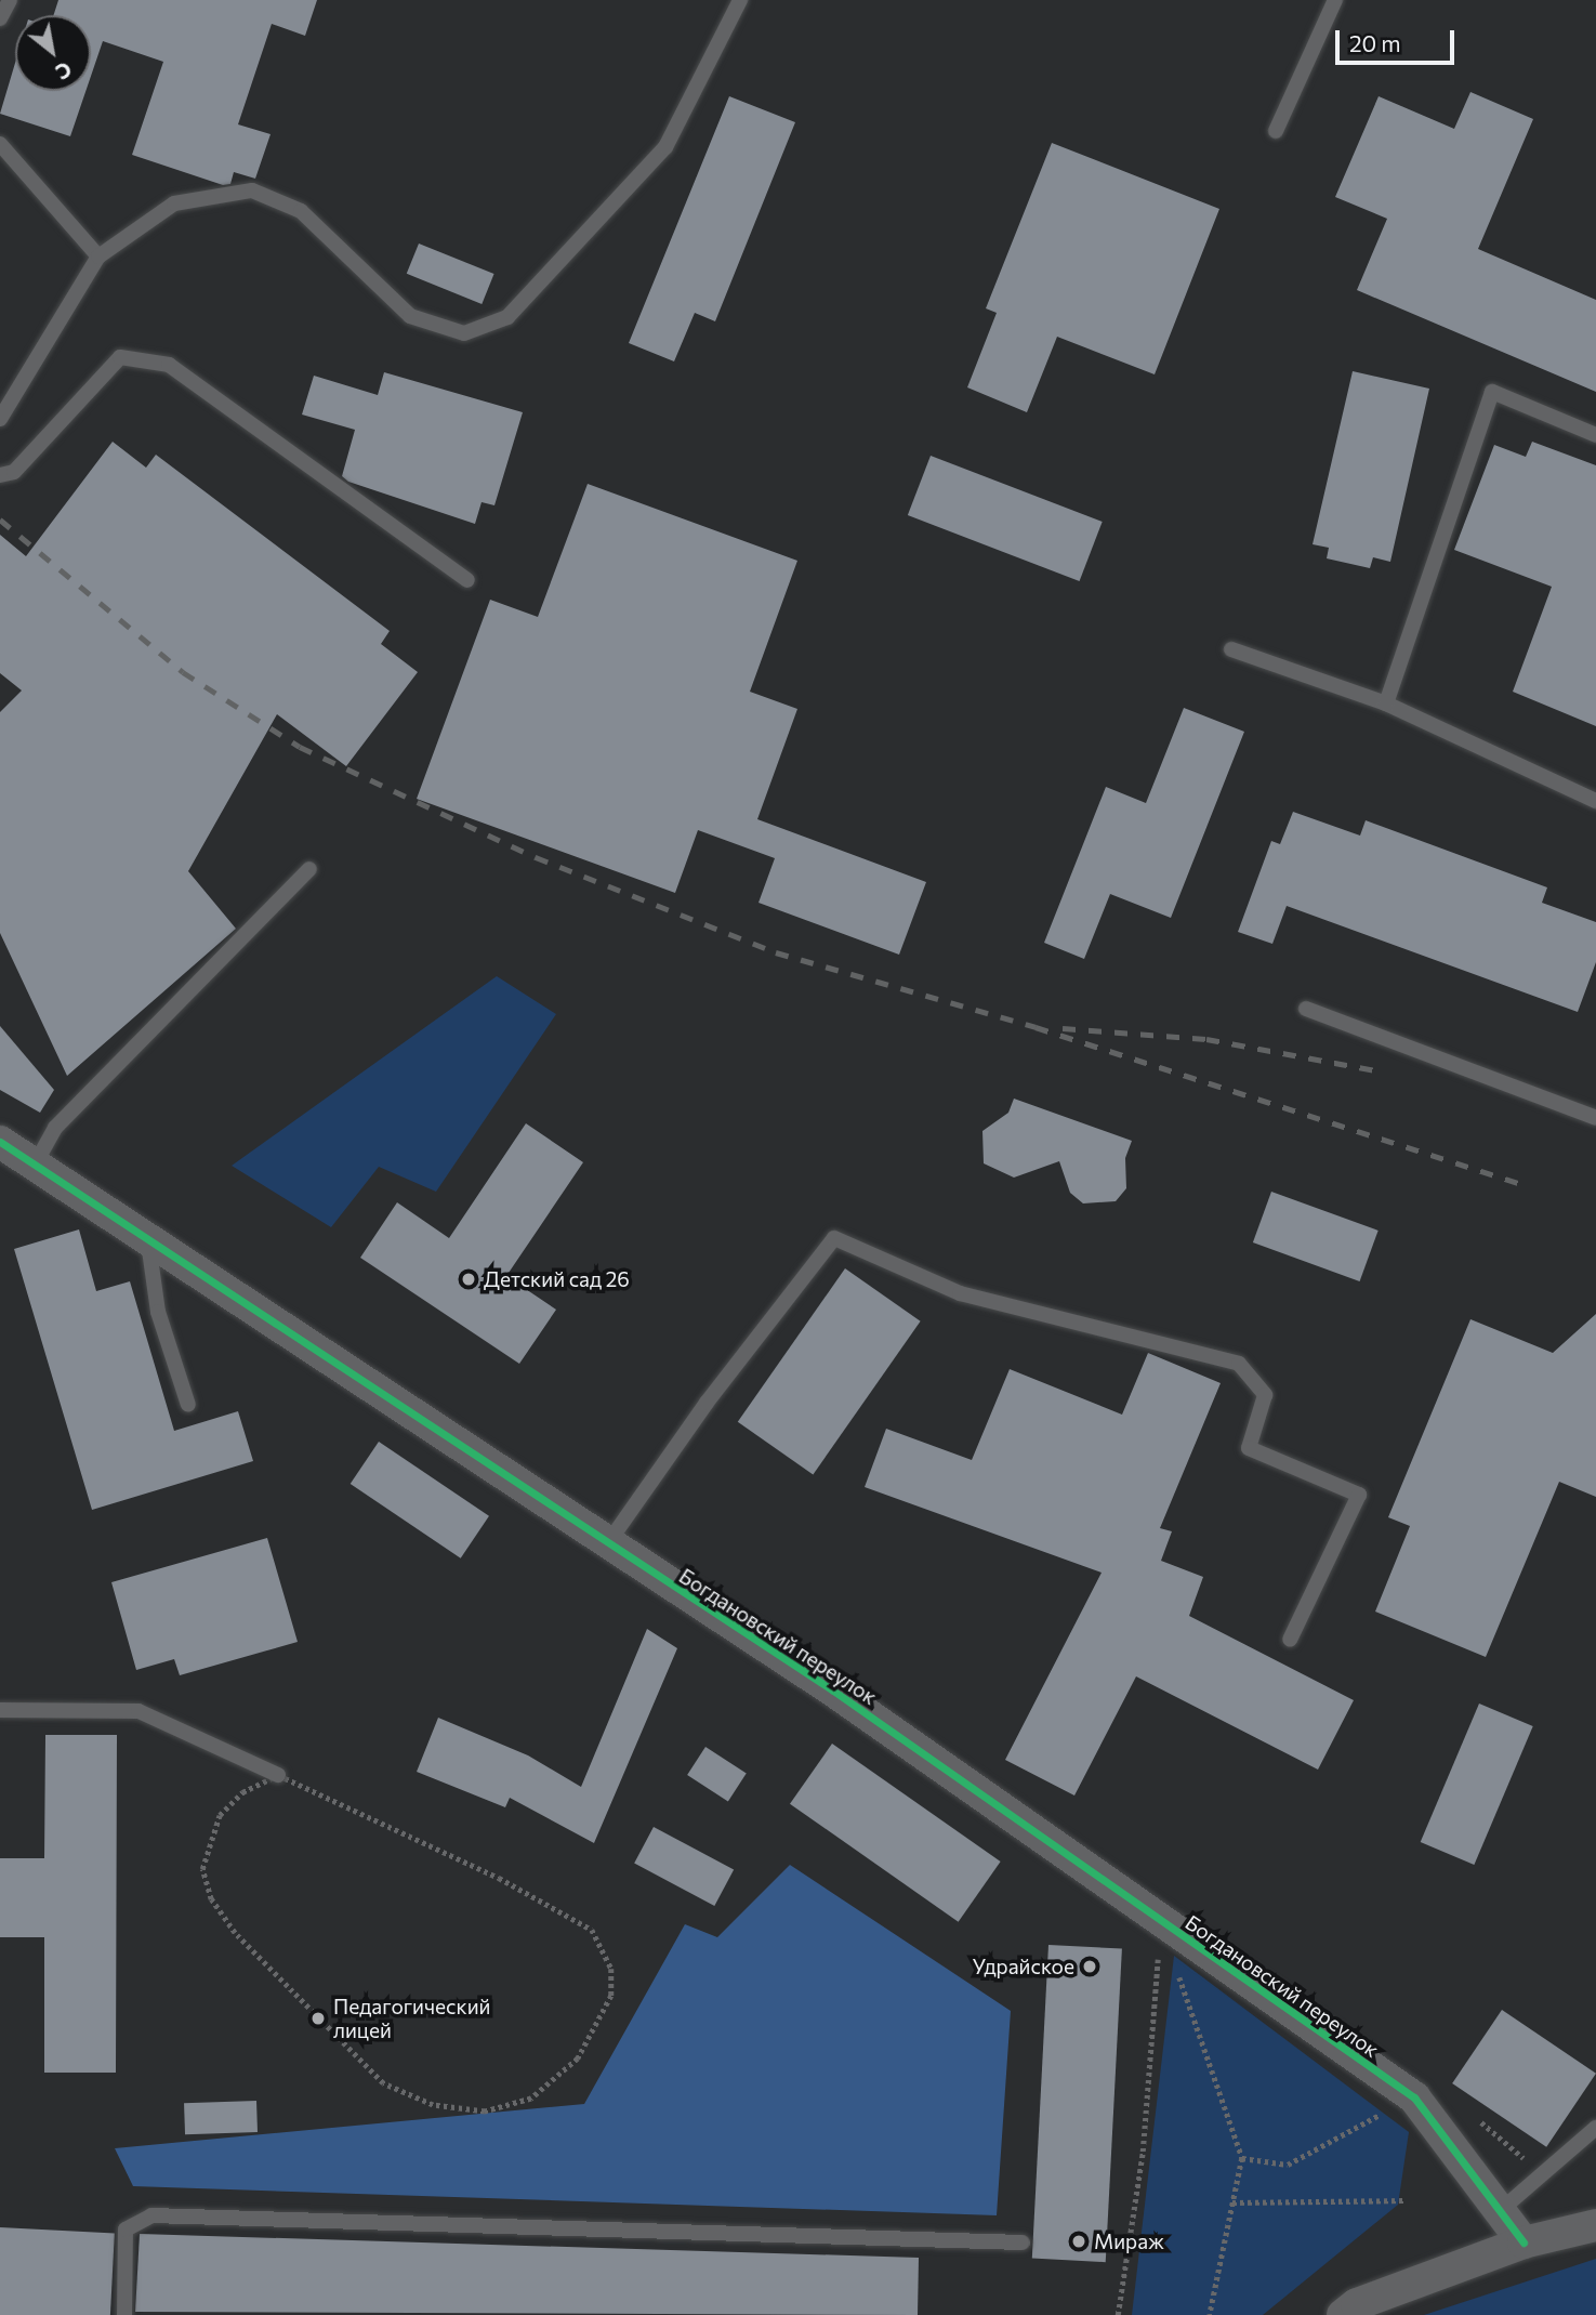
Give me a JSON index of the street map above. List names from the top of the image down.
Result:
{
  "streets": {
    "street": ["Богдановский переулок"]
  },
  "places": [
    "Детский сад 26",
    "Удрайское",
    "Педагогический лицей",
    "Мираж"
  ],
  "scale_bar": "20 m",
  "north": "bottom right"
}
